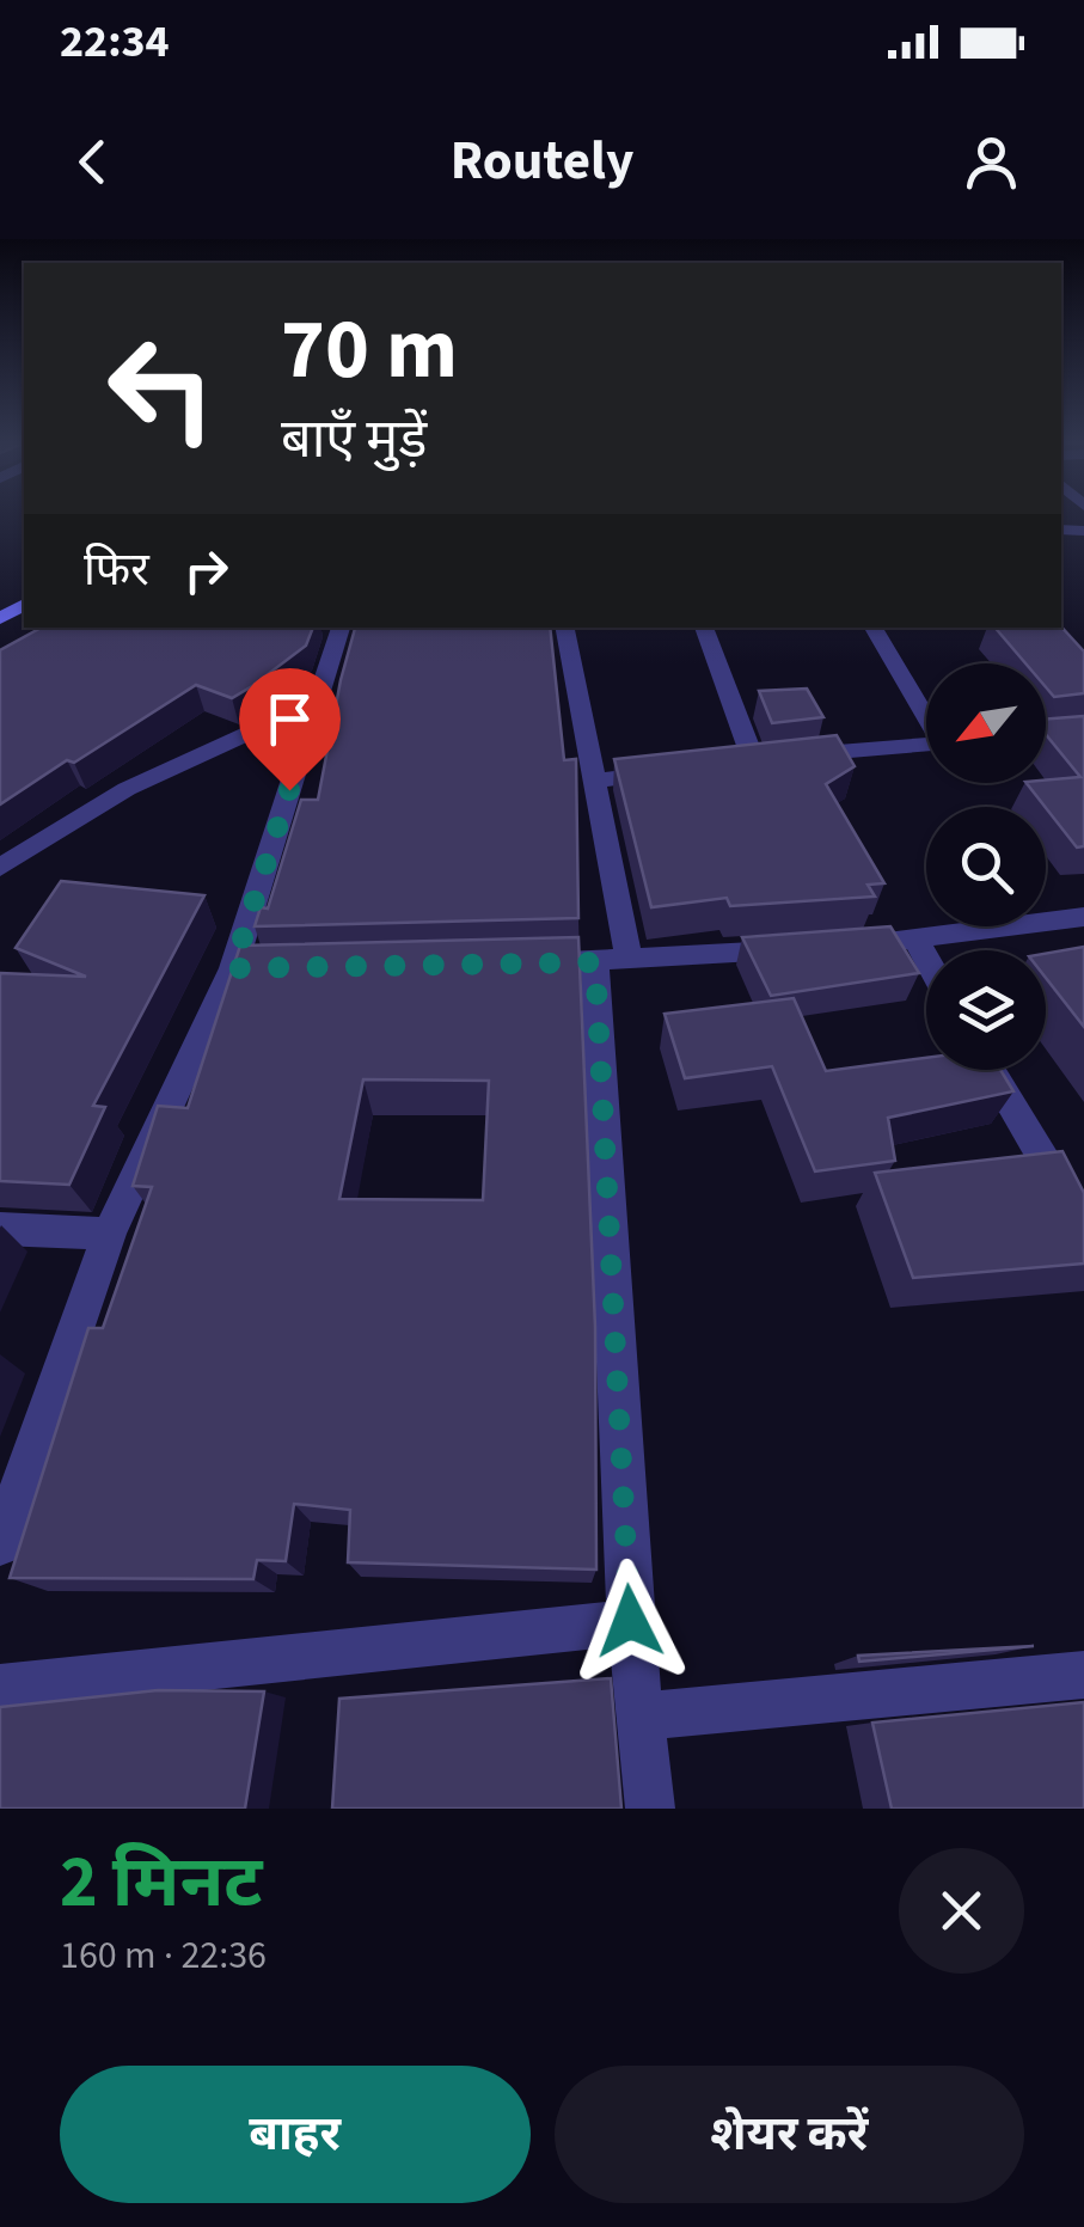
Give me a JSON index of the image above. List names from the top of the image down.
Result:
{
  "north": "bottom left",
  "page": {
    "status": "22:34",
    "header": "Routely",
    "turn": ["70 m", "बाएँ मुड़ें"],
    "then": "फिर",
    "heading": ["2 मिनट", "160 m · 22:36"],
    "buttons": ["बाहर", "शेयर करें"]
  }
}
